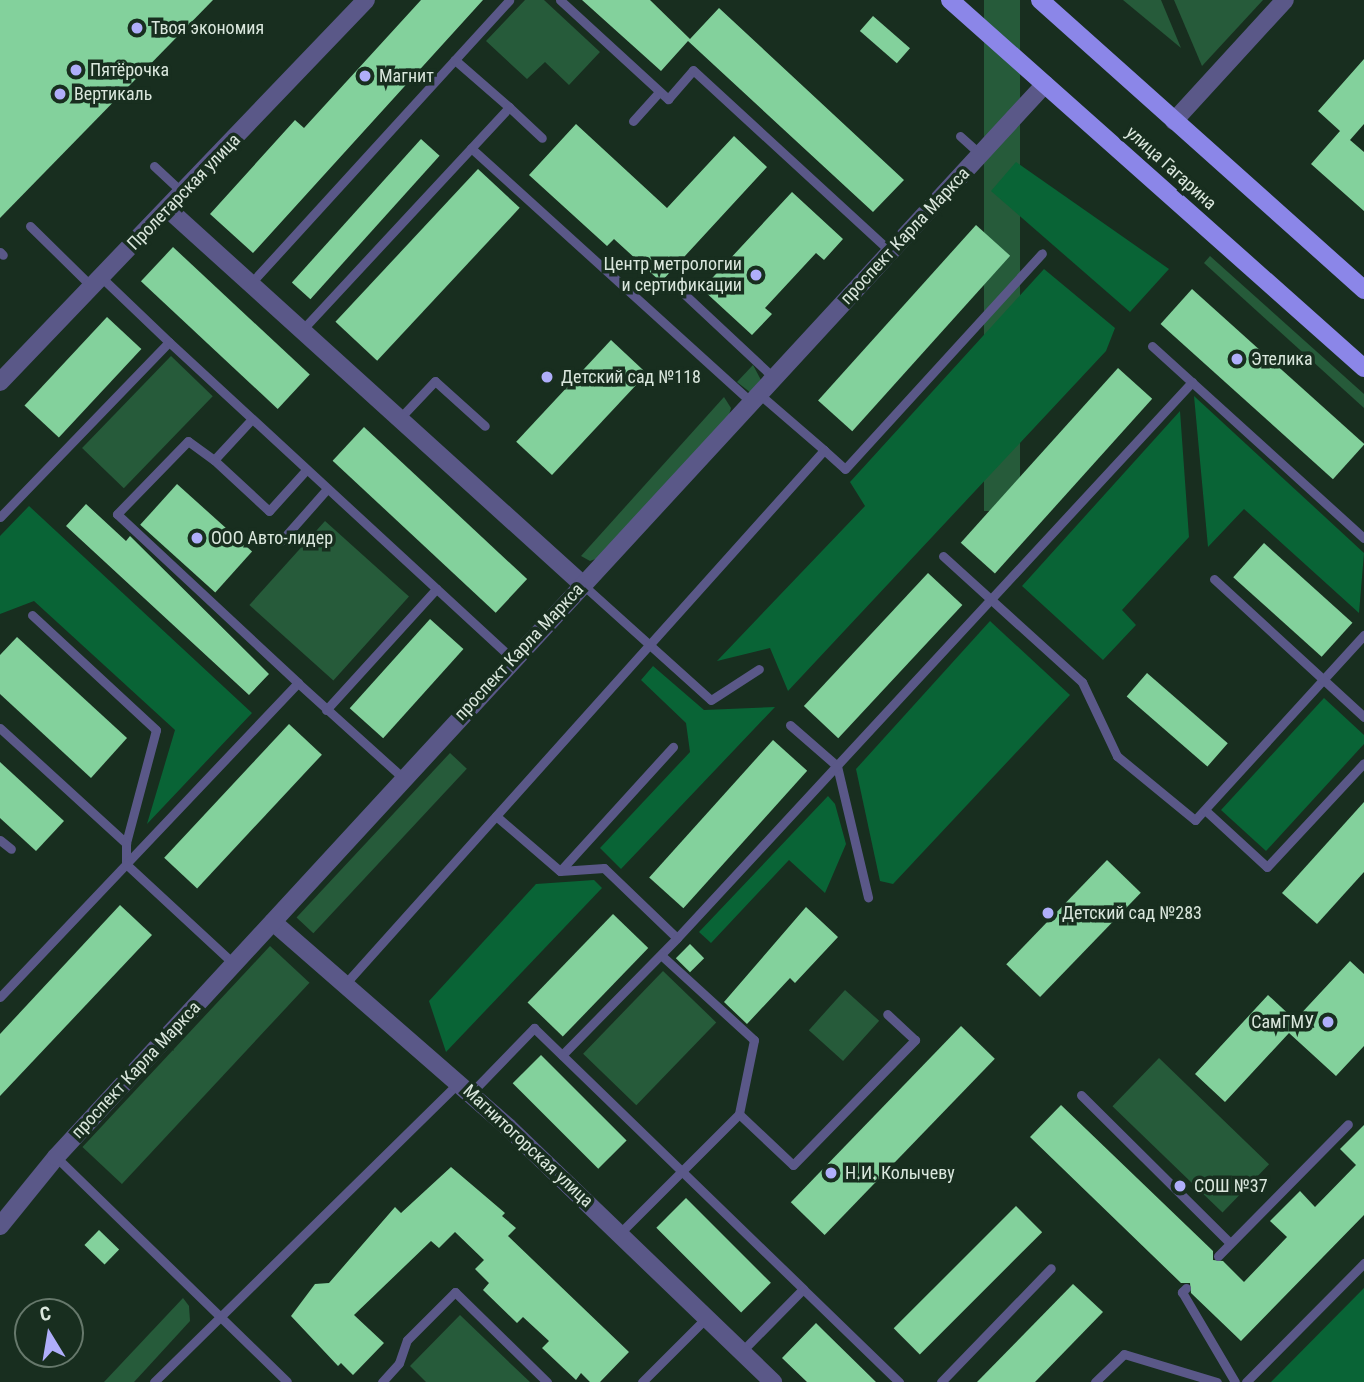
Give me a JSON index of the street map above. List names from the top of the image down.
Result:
{
  "streets": {
    "main road": ["улица Гагарина"],
    "street": ["Пролетарская улица", "проспект Карла Маркса", "Магнитогорская улица"]
  },
  "crossings": [
    ["улица Гагарина", "проспект Карла Маркса"],
    ["проспект Карла Маркса", "Магнитогорская улица"]
  ],
  "places": [
    "Твоя экономия",
    "Пятёрочка",
    "Магнит",
    "Вертикаль",
    "Центр метрологии и сертификации",
    "Этелика",
    "Детский сад №118",
    "ООО Авто-лидер",
    "Детский сад №283",
    "СамГМУ",
    "Н.И. Колычеву",
    "СОШ №37"
  ],
  "north": "top"
}
